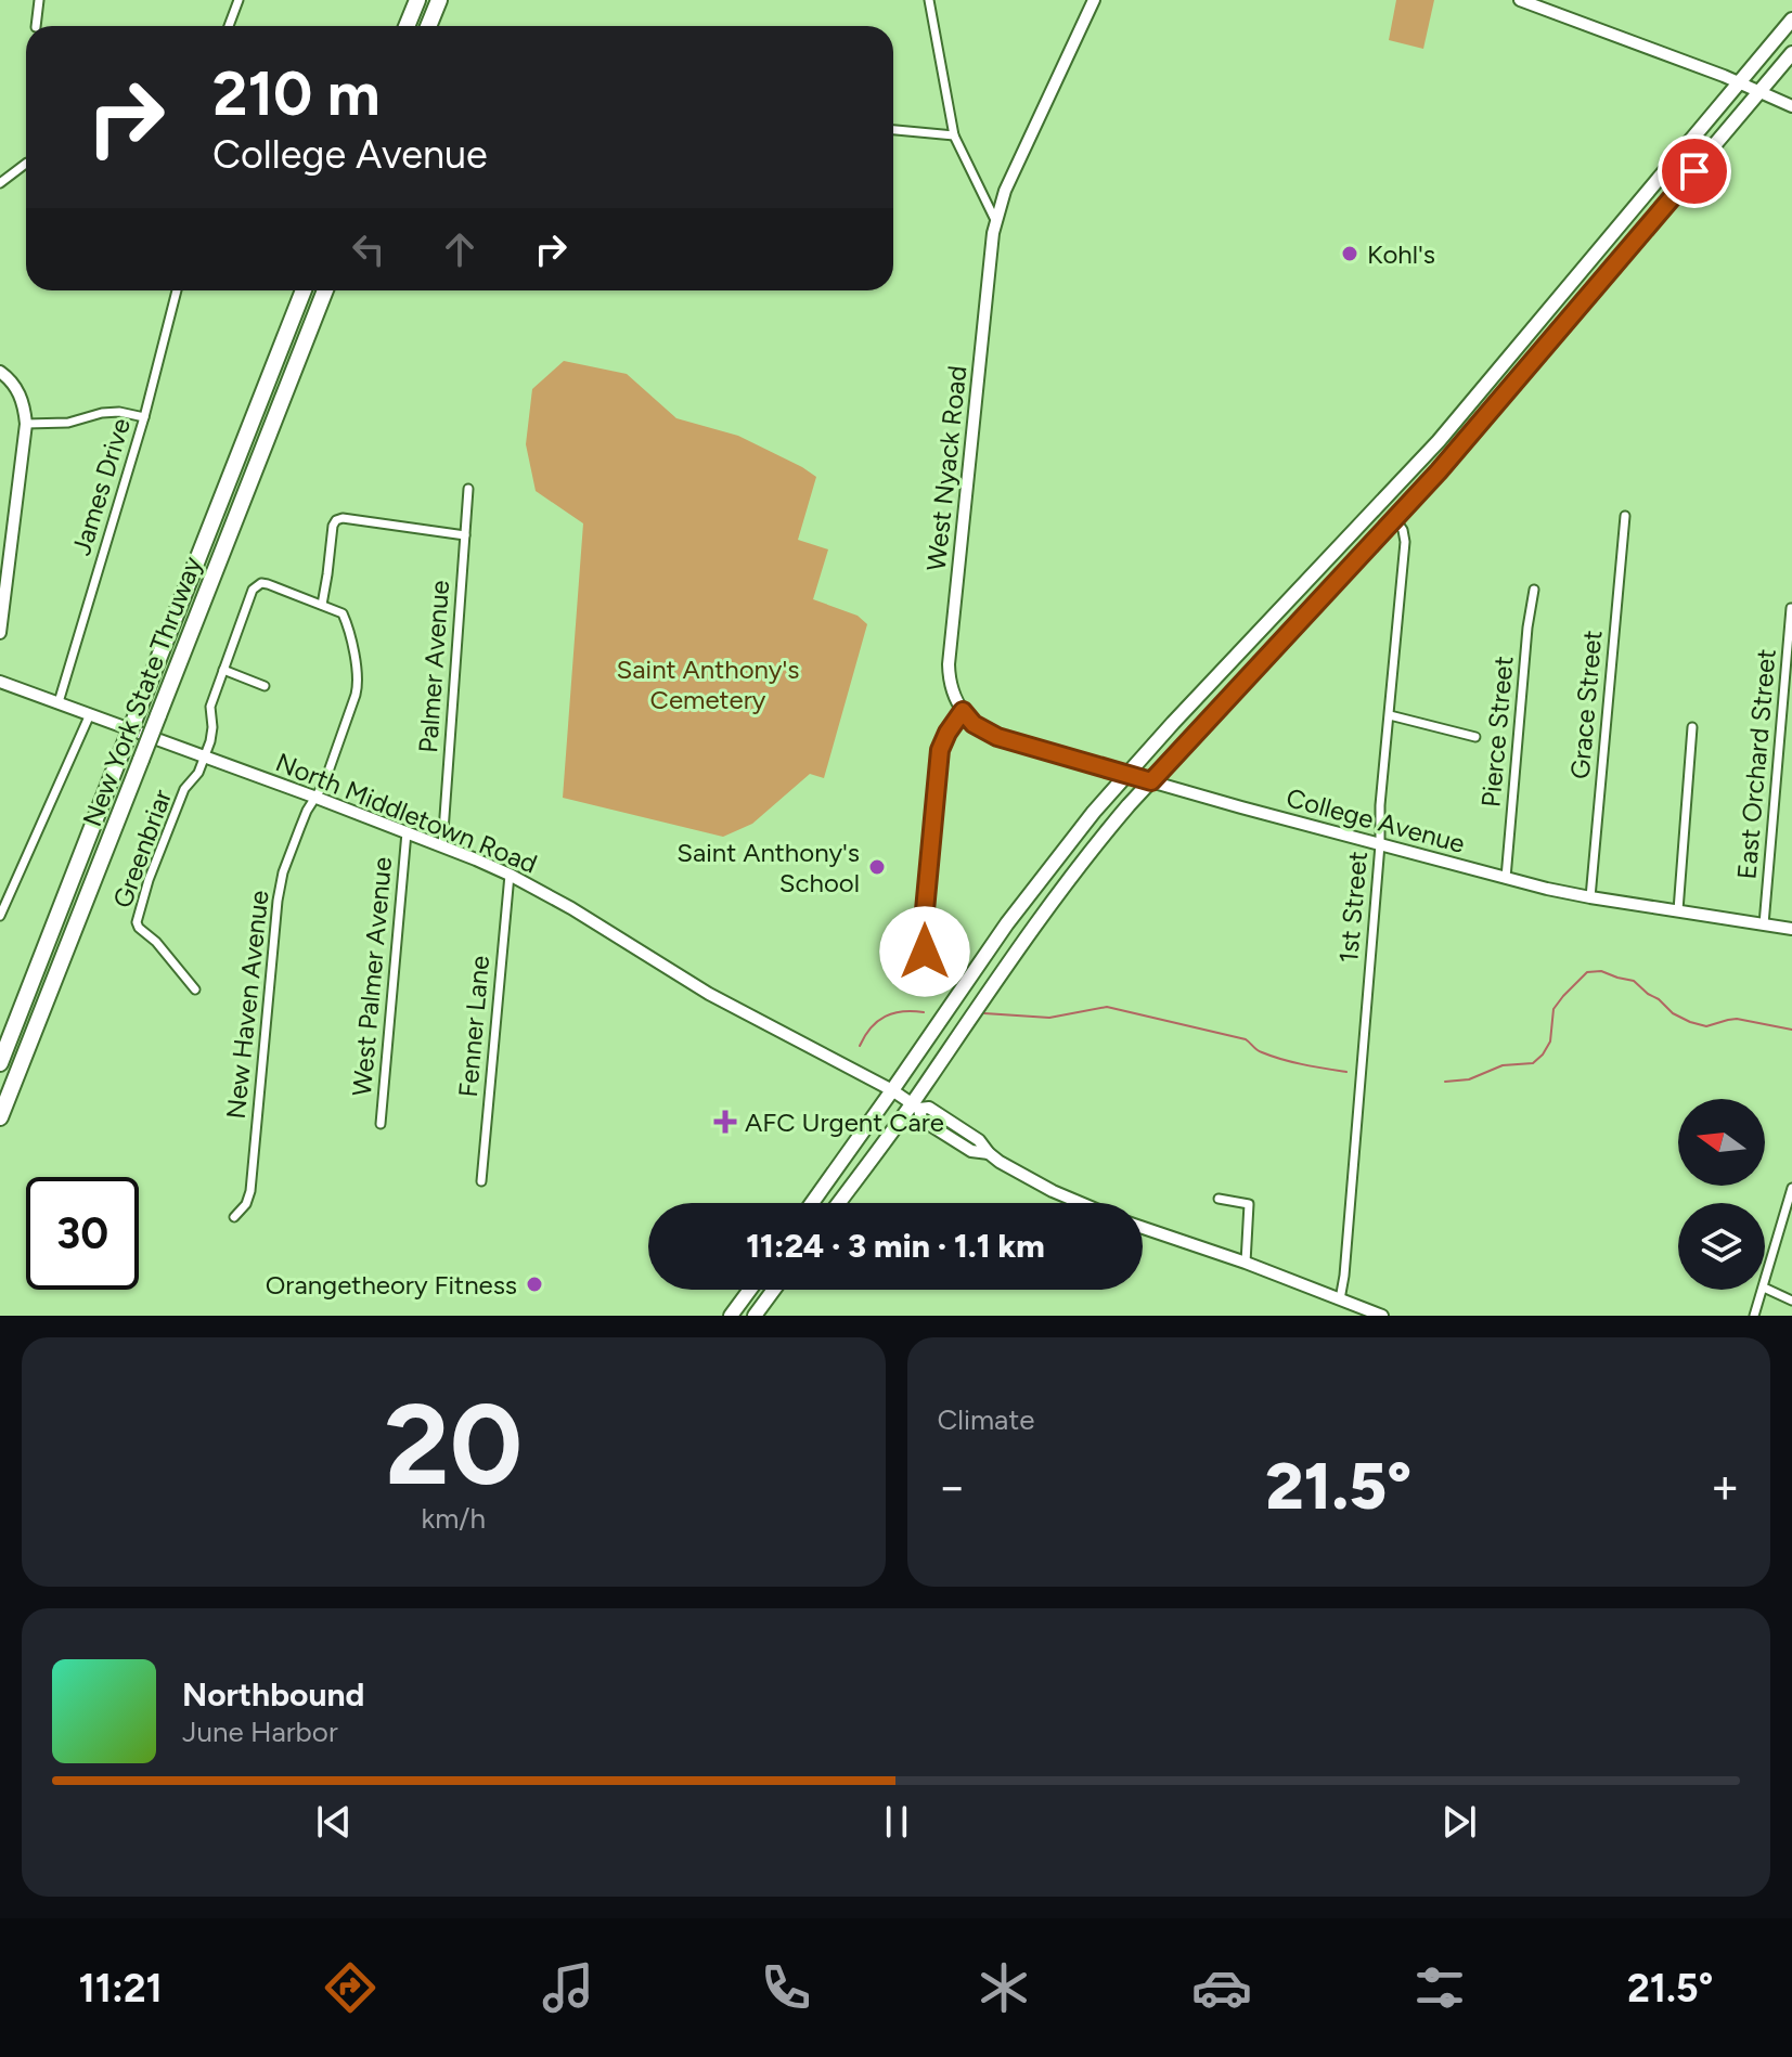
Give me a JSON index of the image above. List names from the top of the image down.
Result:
{
  "streets": {
    "highway": ["New York State Thruway"],
    "street": [
      "West Nyack Road",
      "James Drive",
      "Palmer Avenue",
      "Grace Street",
      "Pierce Street",
      "East Orchard Street",
      "North Middletown Road",
      "College Avenue",
      "Greenbriar",
      "1st Street",
      "West Palmer Avenue",
      "New Haven Avenue",
      "Fenner Lane"
    ]
  },
  "crossings": [
    ["West Nyack Road", "College Avenue"],
    ["James Drive", "North Middletown Road"],
    ["Palmer Avenue", "North Middletown Road"],
    ["Grace Street", "College Avenue"],
    ["Pierce Street", "College Avenue"],
    ["East Orchard Street", "College Avenue"],
    ["North Middletown Road", "Greenbriar"],
    ["North Middletown Road", "West Palmer Avenue"],
    ["North Middletown Road", "New Haven Avenue"],
    ["North Middletown Road", "Fenner Lane"],
    ["College Avenue", "1st Street"]
  ],
  "parks": ["Saint Anthony's Cemetery"],
  "places": {
    "other": ["Kohl's", "Saint Anthony's School", "Orangetheory Fitness"],
    "health": ["AFC Urgent Care"]
  },
  "north": "left",
  "page": {
    "turn": ["210 m", "College Avenue"],
    "limit": "30",
    "trip": "11:24 · 3 min · 1.1 km",
    "tile": [
      ["20", "km/h"],
      "Climate"
    ],
    "heat": ["−", "21.5°", "+"],
    "song": ["Northbound", "June Harbor"],
    "tabs": ["11:21", "21.5°"]
  }
}
